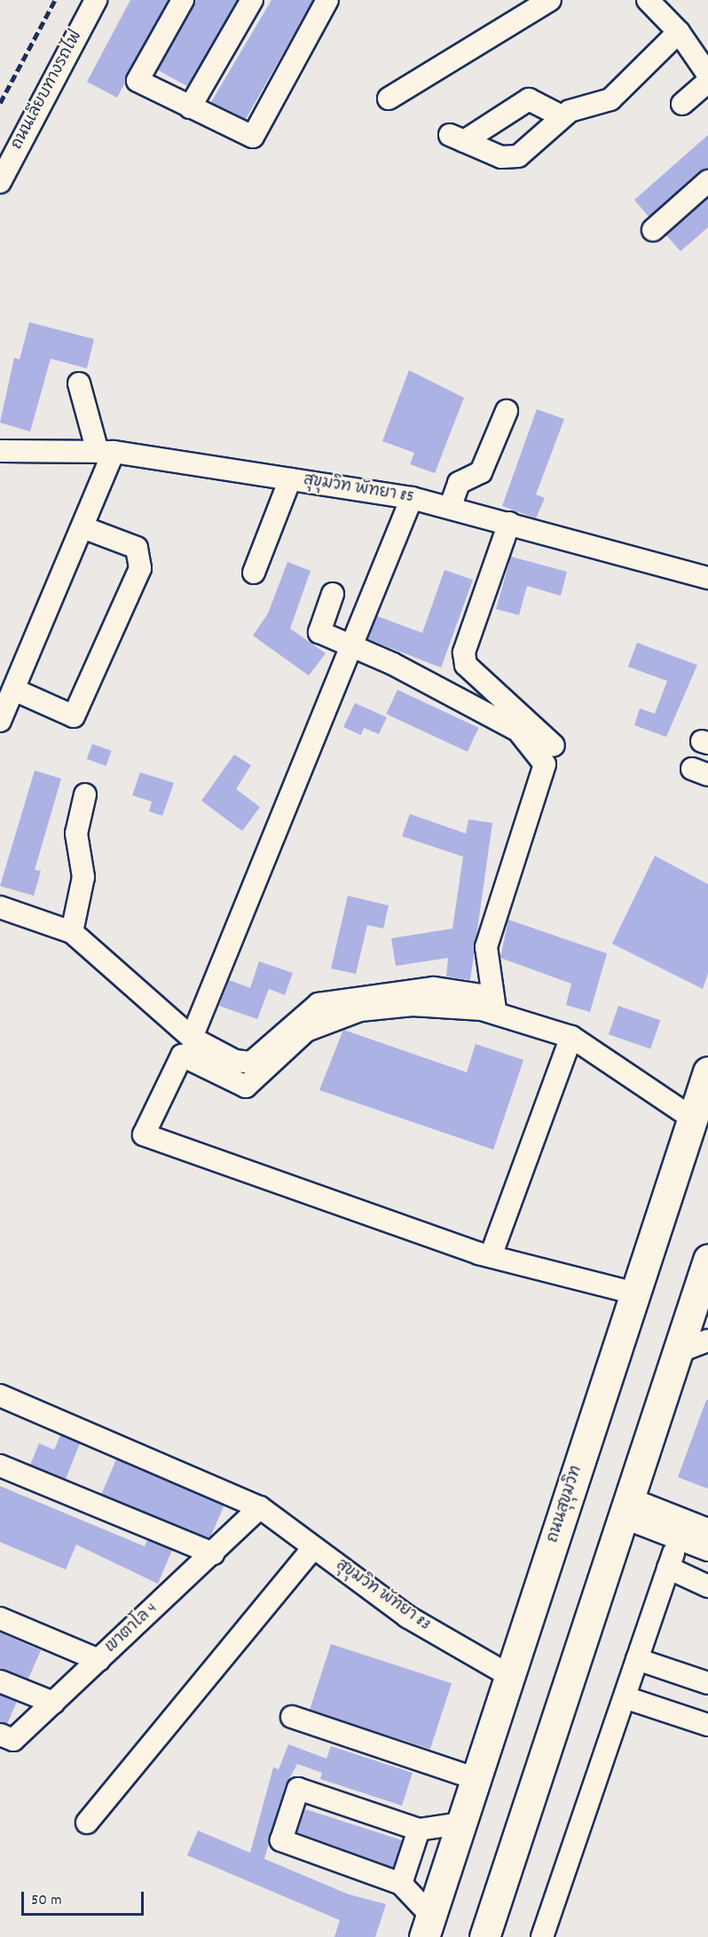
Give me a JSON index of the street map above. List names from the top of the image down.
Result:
{
  "streets": {
    "highway": ["ถนนสุขุมวิท"],
    "street": [
      "ถนนเลียบทางรถไฟ",
      "สุขุมวิท พัทยา 85",
      "สุขุมวิท พัทยา 83",
      "เขาตาโล 4"
    ]
  },
  "crossings": [
    ["ถนนสุขุมวิท", "สุขุมวิท พัทยา 83"],
    ["สุขุมวิท พัทยา 83", "เขาตาโล 4"]
  ],
  "scale_bar": "50 m"
}
